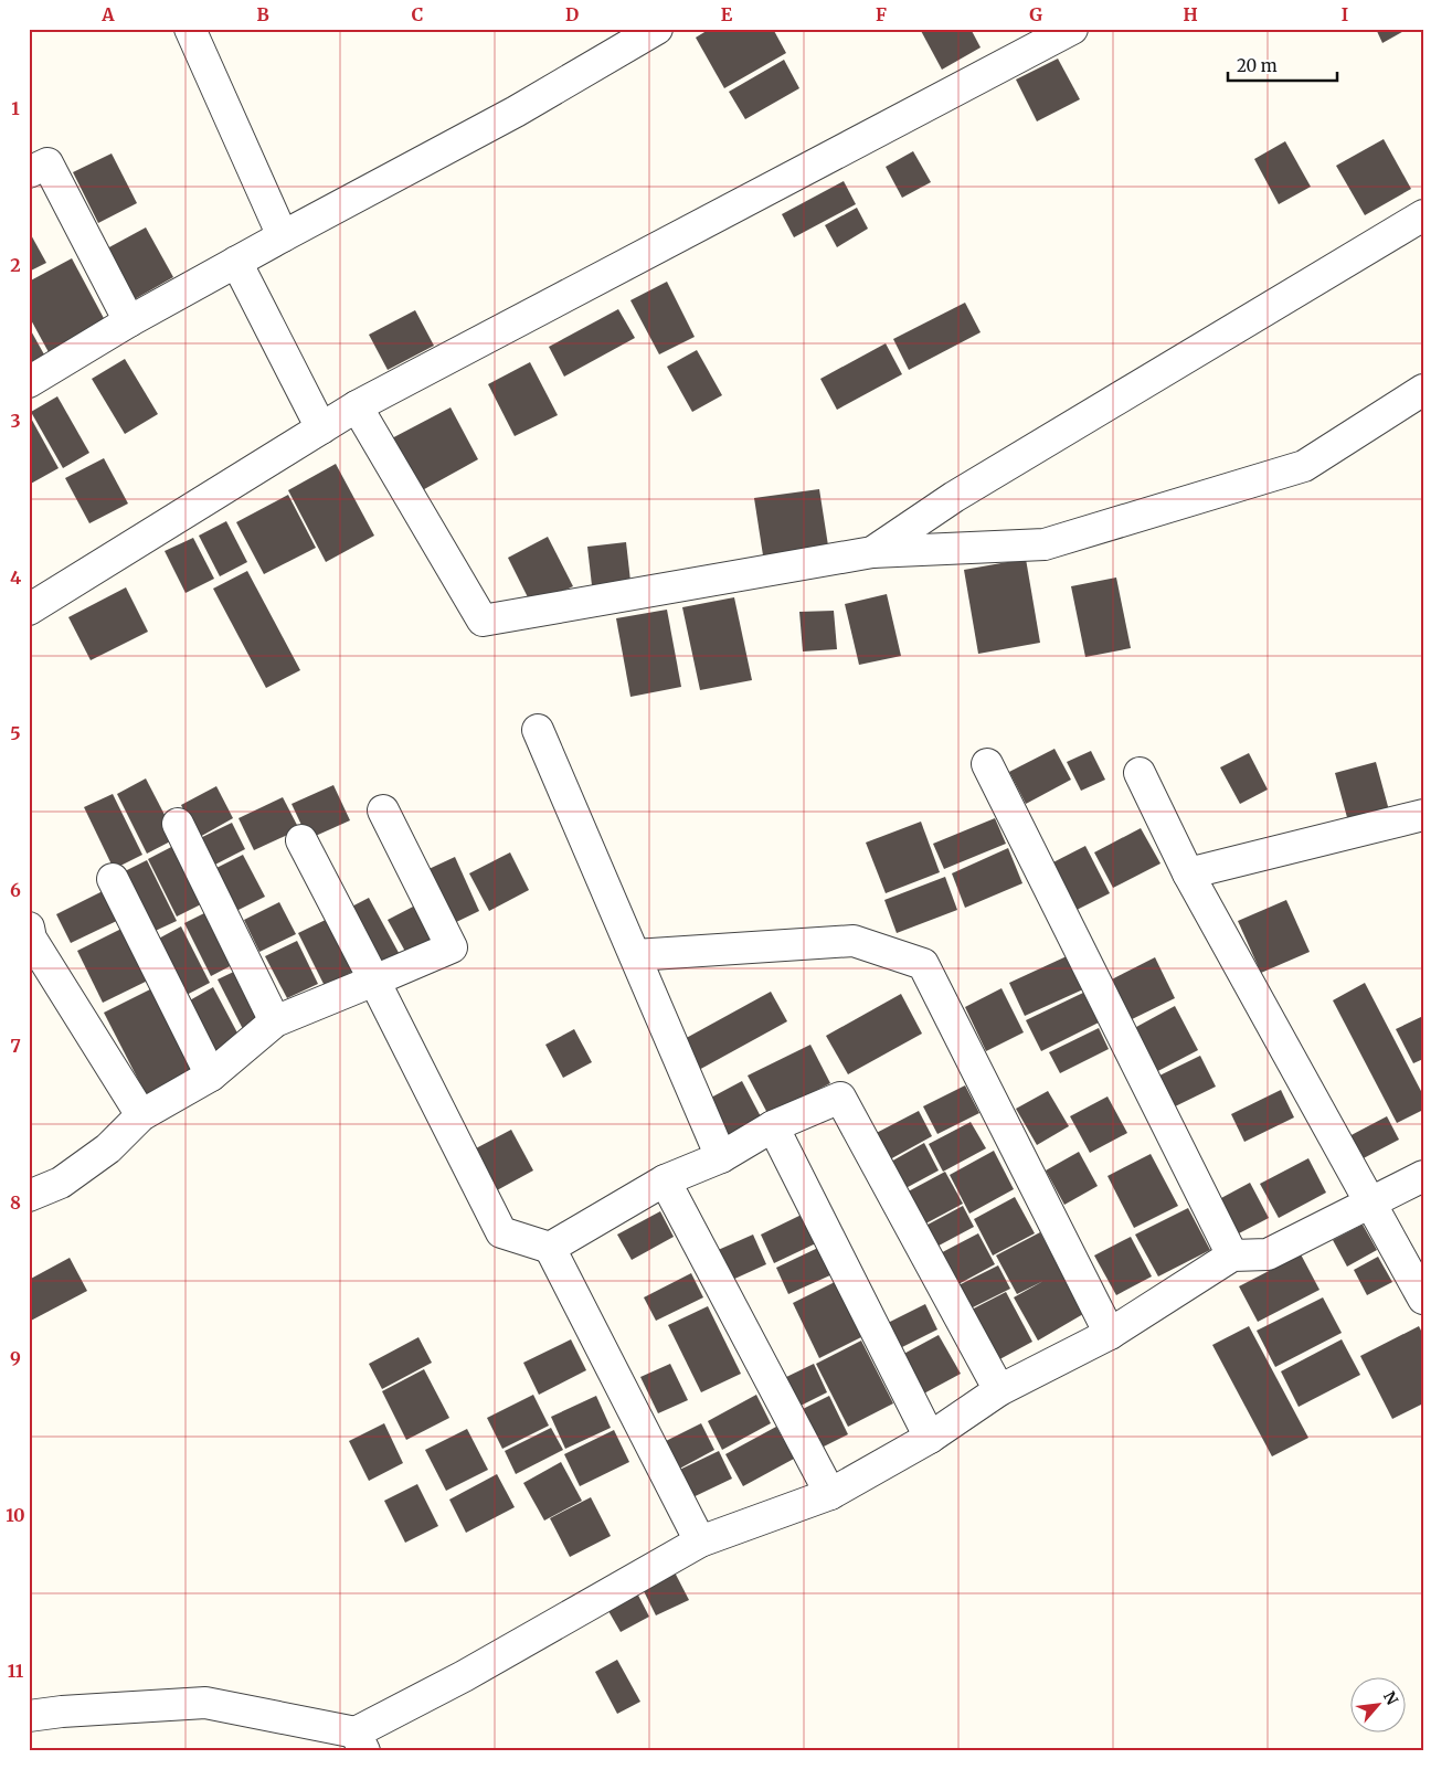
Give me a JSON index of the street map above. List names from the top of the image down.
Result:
{
  "scale_bar": "20 m",
  "north": "top right",
  "grid": {
    "columns": [
      "A",
      "B",
      "C",
      "D",
      "E",
      "F",
      "G",
      "H",
      "I"
    ],
    "rows": [
      "1",
      "2",
      "3",
      "4",
      "5",
      "6",
      "7",
      "8",
      "9",
      "10",
      "11"
    ]
  }
}
